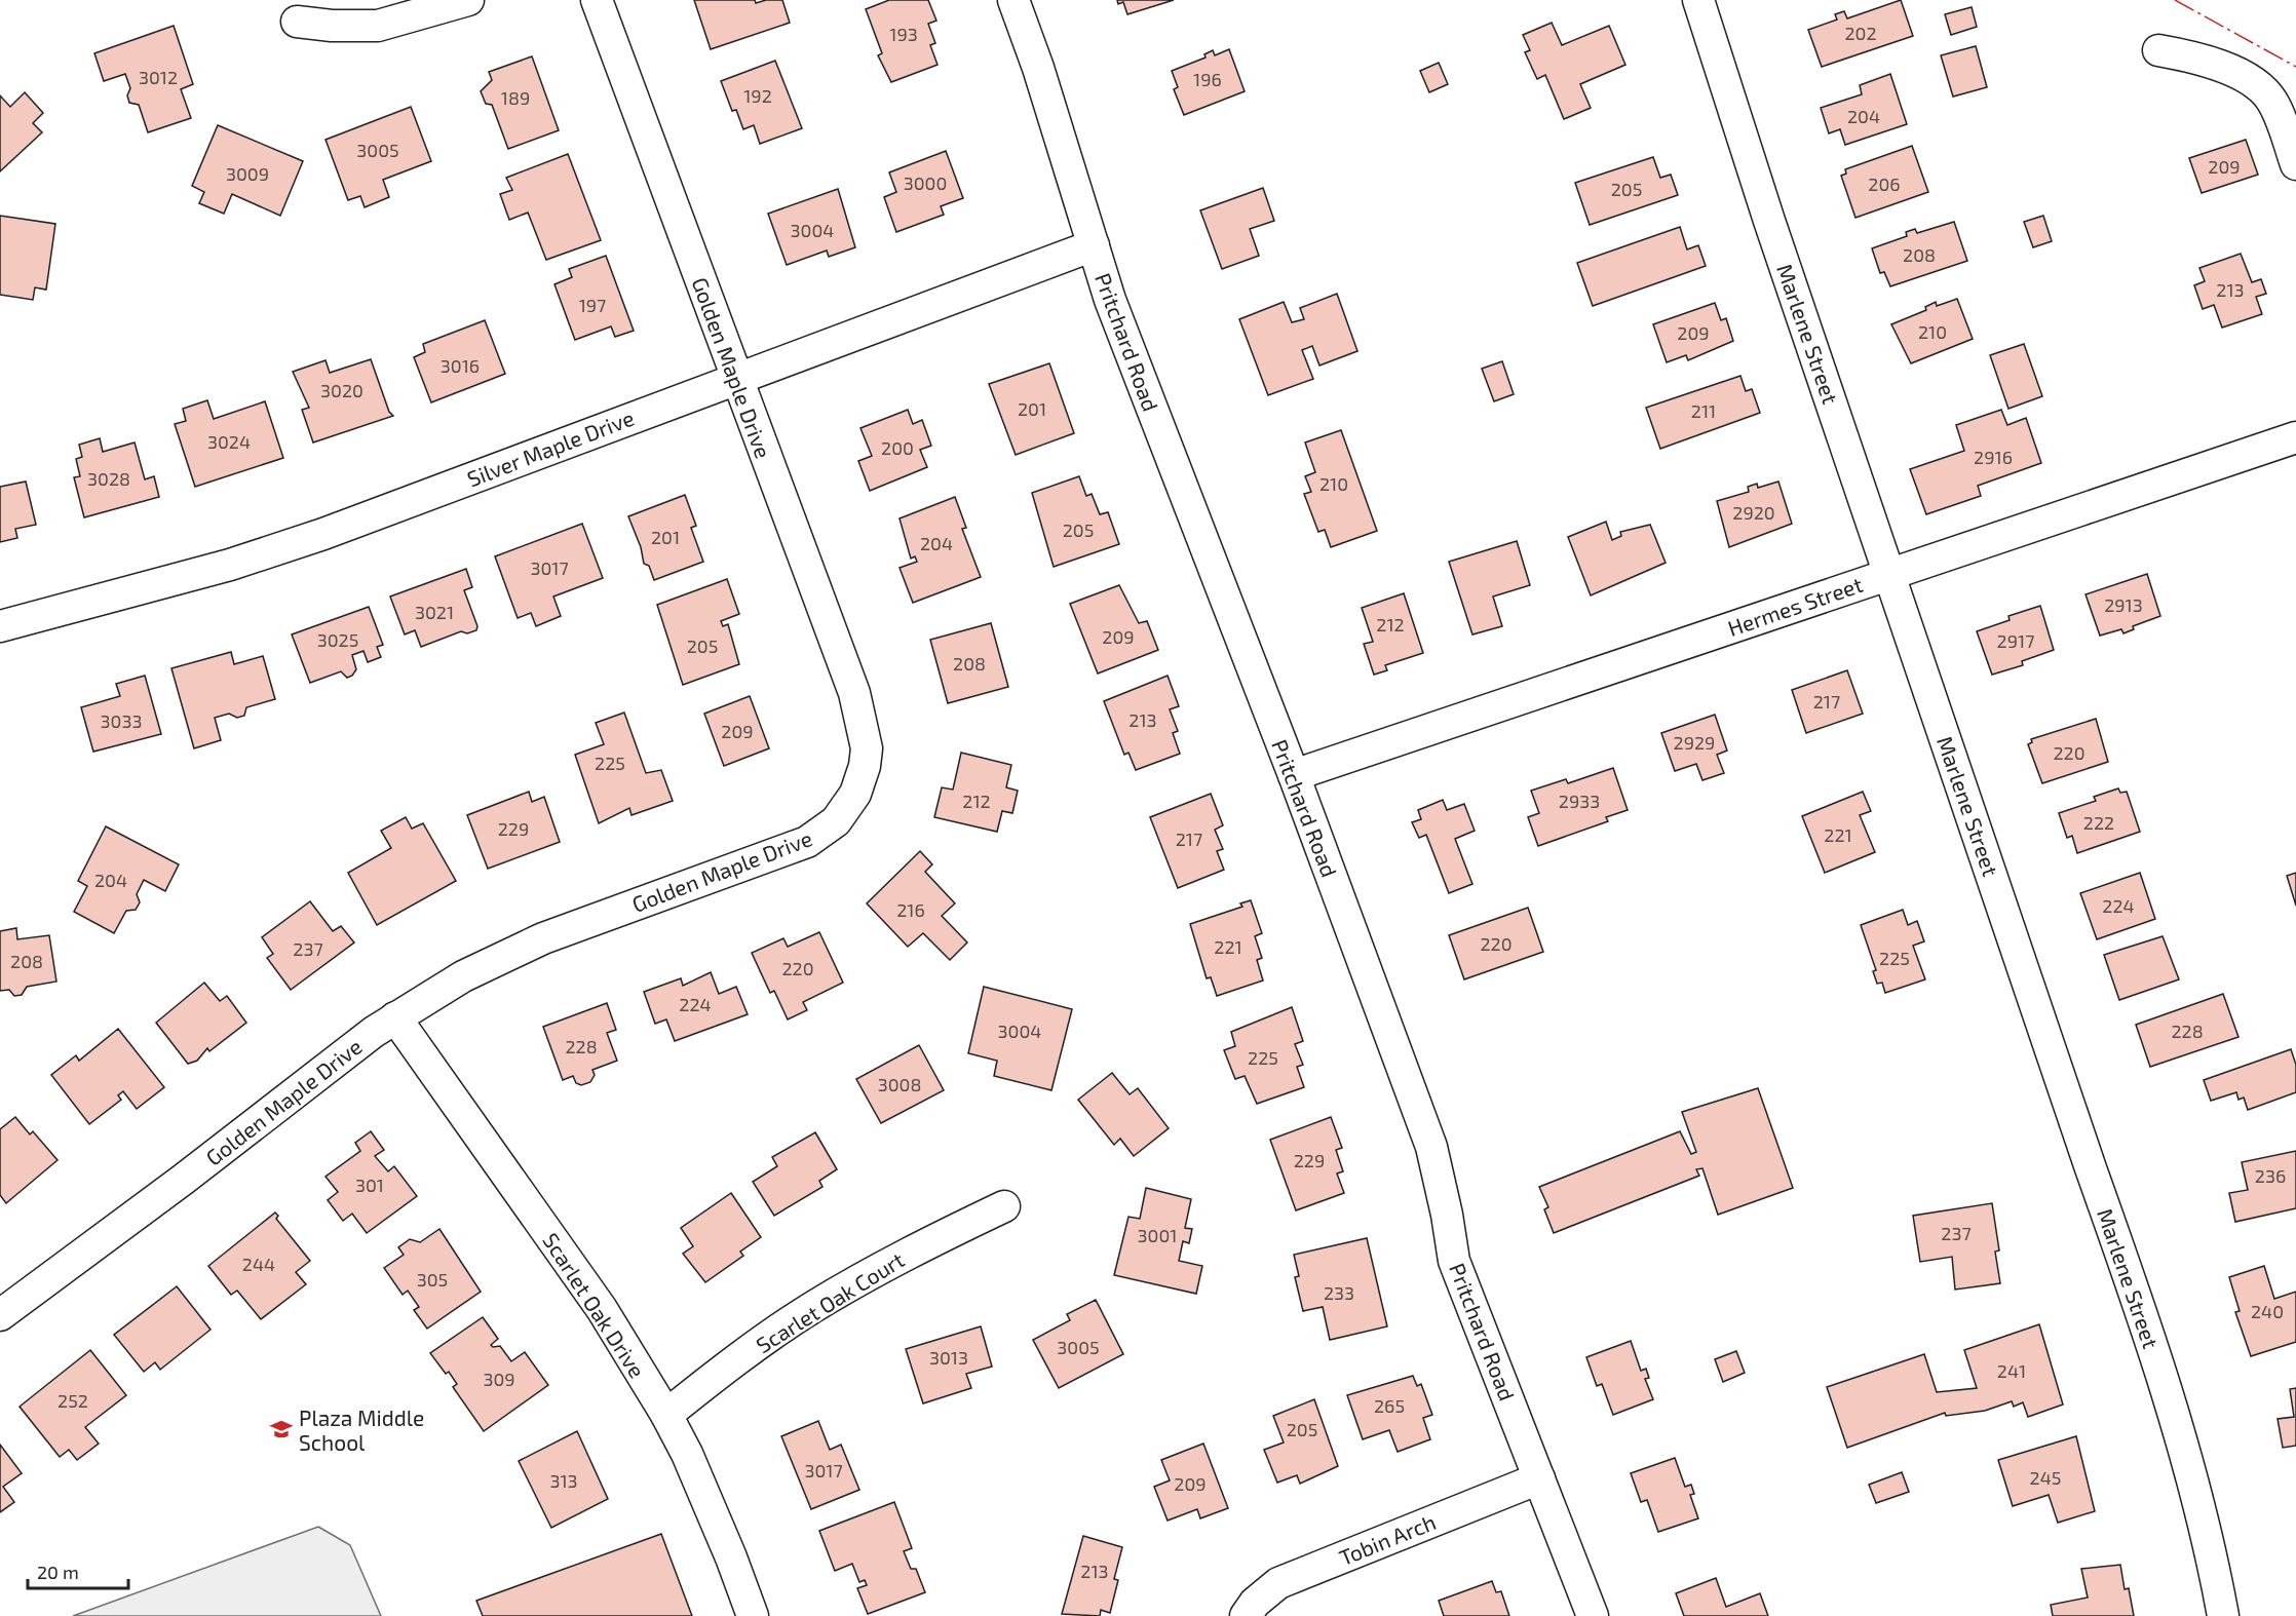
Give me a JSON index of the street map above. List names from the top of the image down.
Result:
{
  "streets": {
    "street": [
      "Marlene Street",
      "Pritchard Road",
      "Golden Maple Drive",
      "Silver Maple Drive",
      "Hermes Street",
      "Scarlet Oak Court",
      "Scarlet Oak Drive",
      "Tobin Arch"
    ]
  },
  "crossings": [
    ["Marlene Street", "Hermes Street"],
    ["Pritchard Road", "Silver Maple Drive"],
    ["Pritchard Road", "Hermes Street"],
    ["Pritchard Road", "Tobin Arch"],
    ["Golden Maple Drive", "Silver Maple Drive"],
    ["Golden Maple Drive", "Scarlet Oak Drive"],
    ["Scarlet Oak Court", "Scarlet Oak Drive"]
  ],
  "places": {
    "school or university": ["Plaza Middle School"]
  },
  "house_numbers": [
    "202",
    "193",
    "3012",
    "196",
    "192",
    "189",
    "204",
    "3005",
    "209",
    "3009",
    "3000",
    "206",
    "205",
    "3004",
    "208",
    "213",
    "197",
    "210",
    "209",
    "3016",
    "3020",
    "201",
    "211",
    "3024",
    "200",
    "2916",
    "3028",
    "210",
    "2920",
    "205",
    "201",
    "204",
    "3017",
    "2913",
    "3021",
    "212",
    "209",
    "3025",
    "2917",
    "205",
    "208",
    "217",
    "213",
    "3033",
    "209",
    "2929",
    "220",
    "225",
    "212",
    "2933",
    "222",
    "229",
    "221",
    "217",
    "204",
    "224",
    "216",
    "220",
    "221",
    "237",
    "225",
    "208",
    "220",
    "224",
    "3004",
    "228",
    "228",
    "225",
    "3008",
    "229",
    "236",
    "301",
    "237",
    "3001",
    "244",
    "305",
    "233",
    "240",
    "3005",
    "3013",
    "241",
    "309",
    "252",
    "265",
    "205",
    "3017",
    "245",
    "313",
    "209",
    "213"
  ],
  "scale_bar": "20 m"
}
